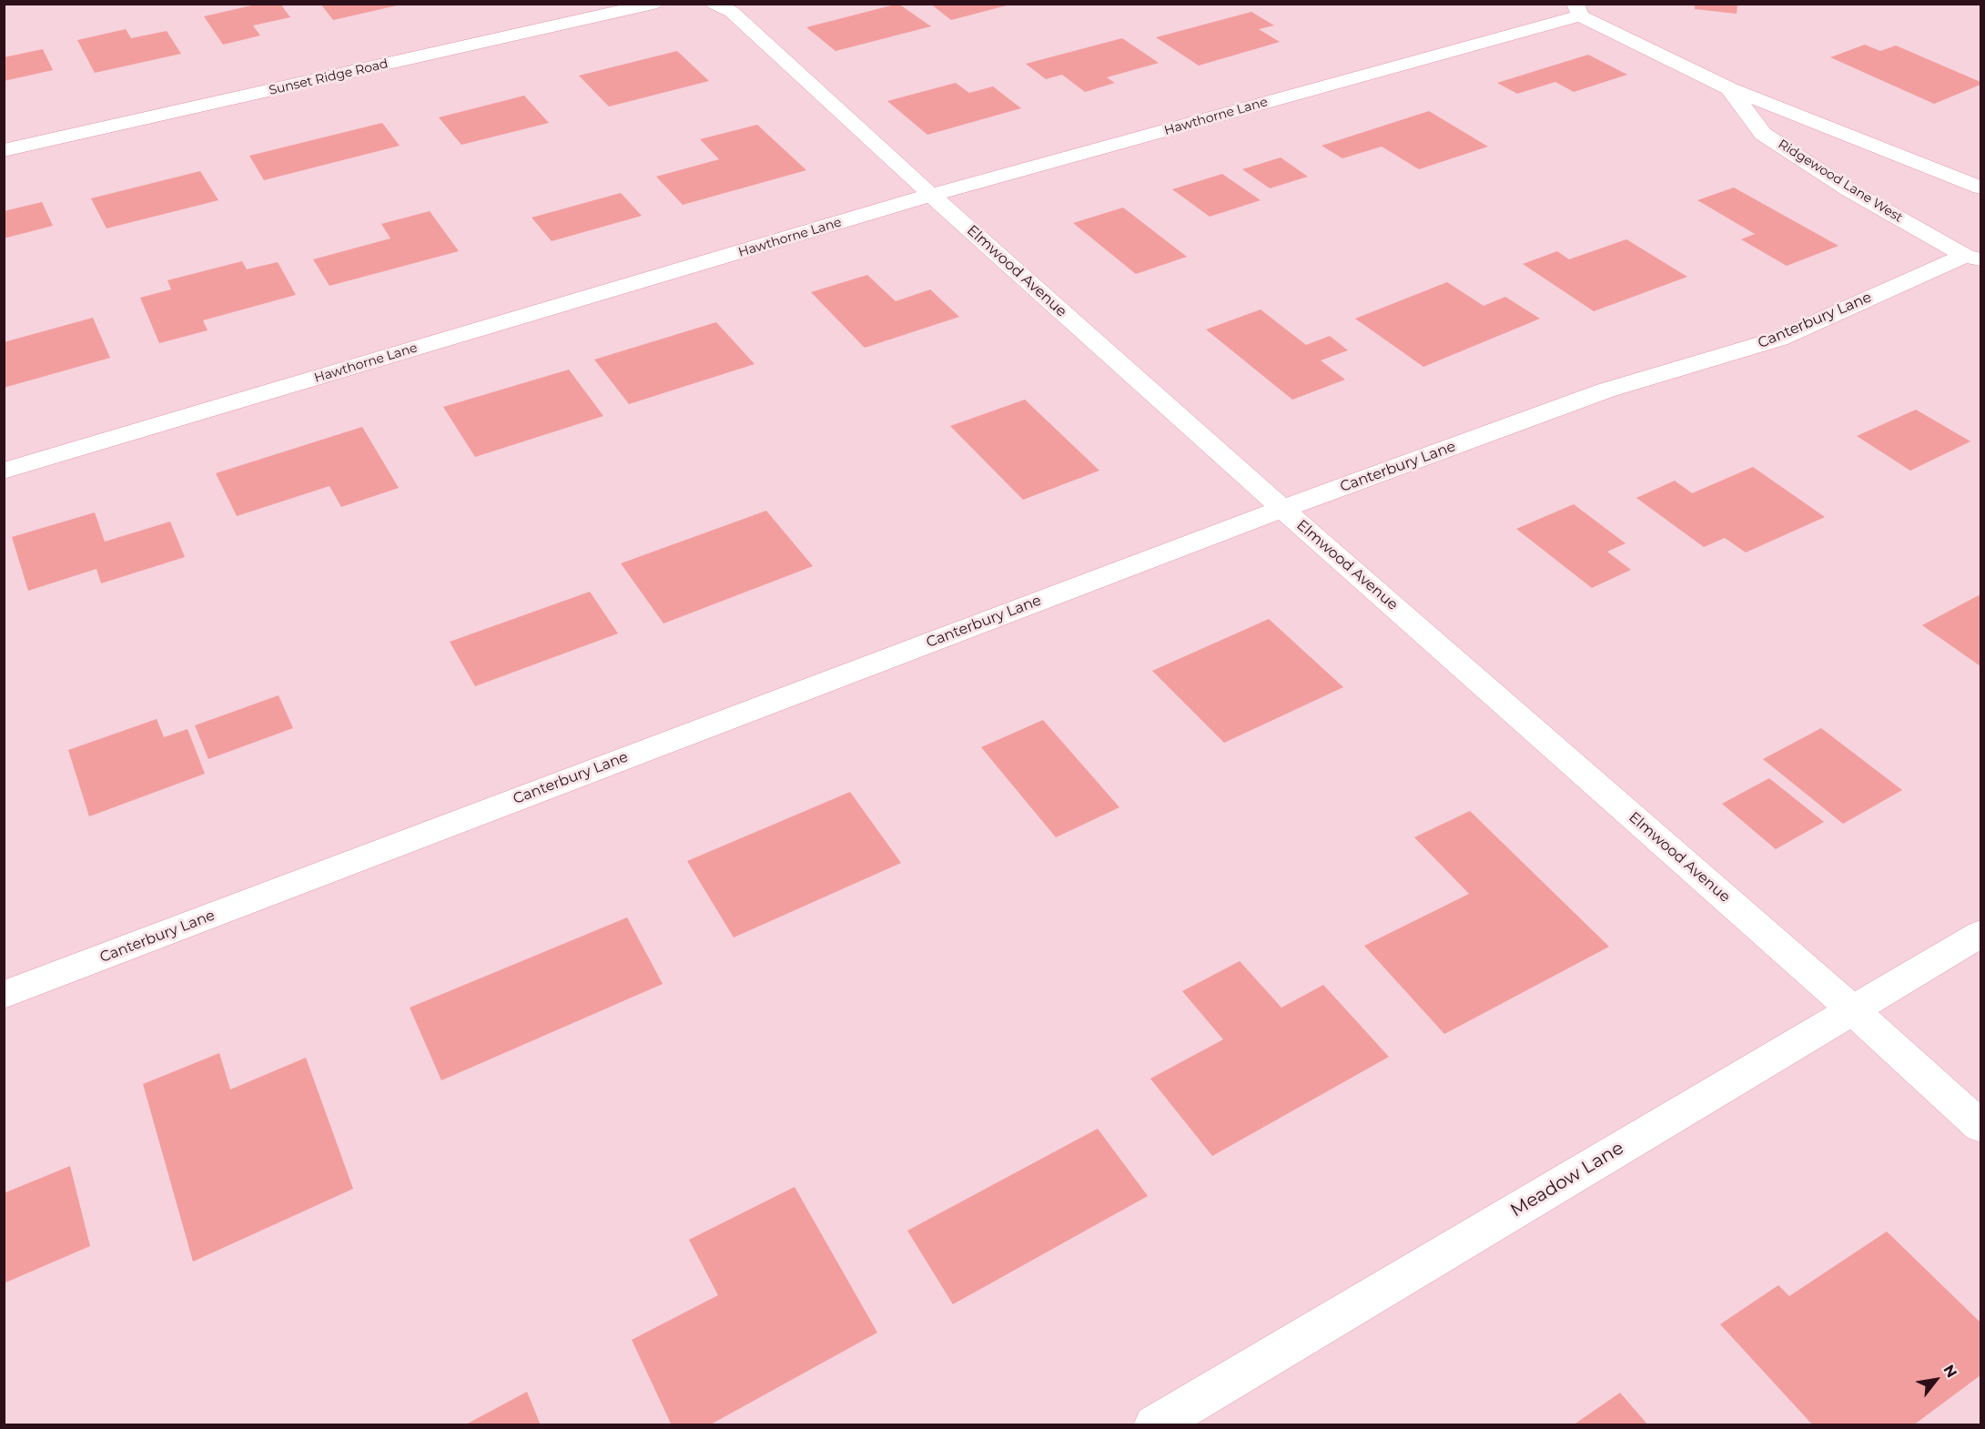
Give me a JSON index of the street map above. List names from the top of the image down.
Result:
{
  "streets": {
    "street": [
      "Sunset Ridge Road",
      "Hawthorne Lane",
      "Ridgewood Lane West",
      "Elmwood Avenue",
      "Canterbury Lane",
      "Meadow Lane"
    ]
  },
  "crossings": [
    ["Hawthorne Lane", "Ridgewood Lane West"],
    ["Hawthorne Lane", "Elmwood Avenue"],
    ["Ridgewood Lane West", "Canterbury Lane"],
    ["Elmwood Avenue", "Canterbury Lane"],
    ["Elmwood Avenue", "Meadow Lane"]
  ],
  "north": "top right"
}
